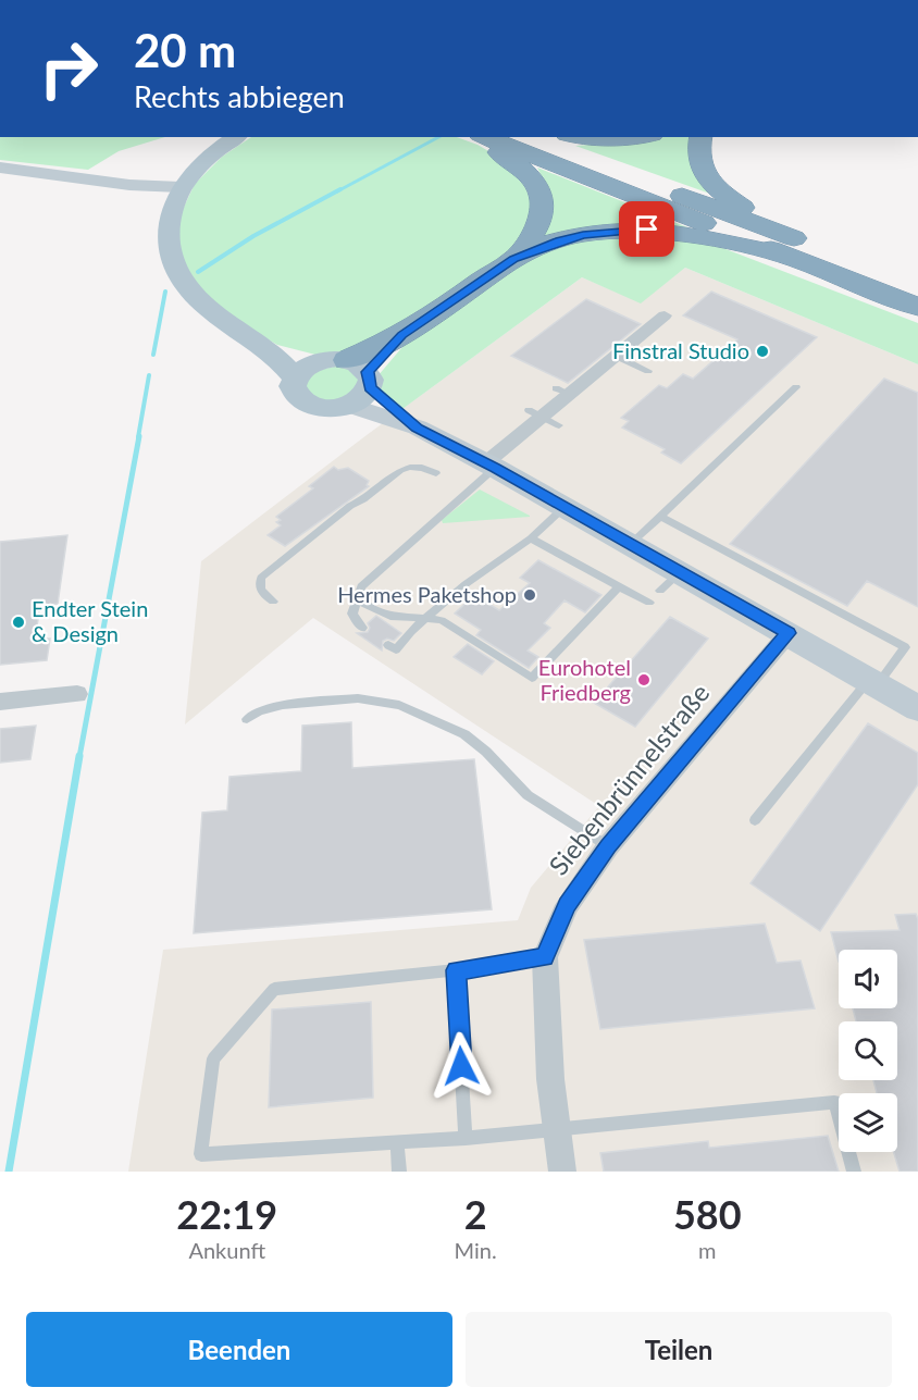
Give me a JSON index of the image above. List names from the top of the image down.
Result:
{
  "streets": {
    "street": ["Siebenbrünnelstraße"]
  },
  "places": [
    "Finstral Studio",
    "Hermes Paketshop",
    "Endter Stein & Design",
    "Eurohotel Friedberg"
  ],
  "page": {
    "turn": ["20 m", "Rechts abbiegen"],
    "eta": [
      "22:19",
      "Ankunft",
      "2",
      "Min.",
      "580",
      "m"
    ],
    "buttons": ["Beenden", "Teilen"]
  }
}
